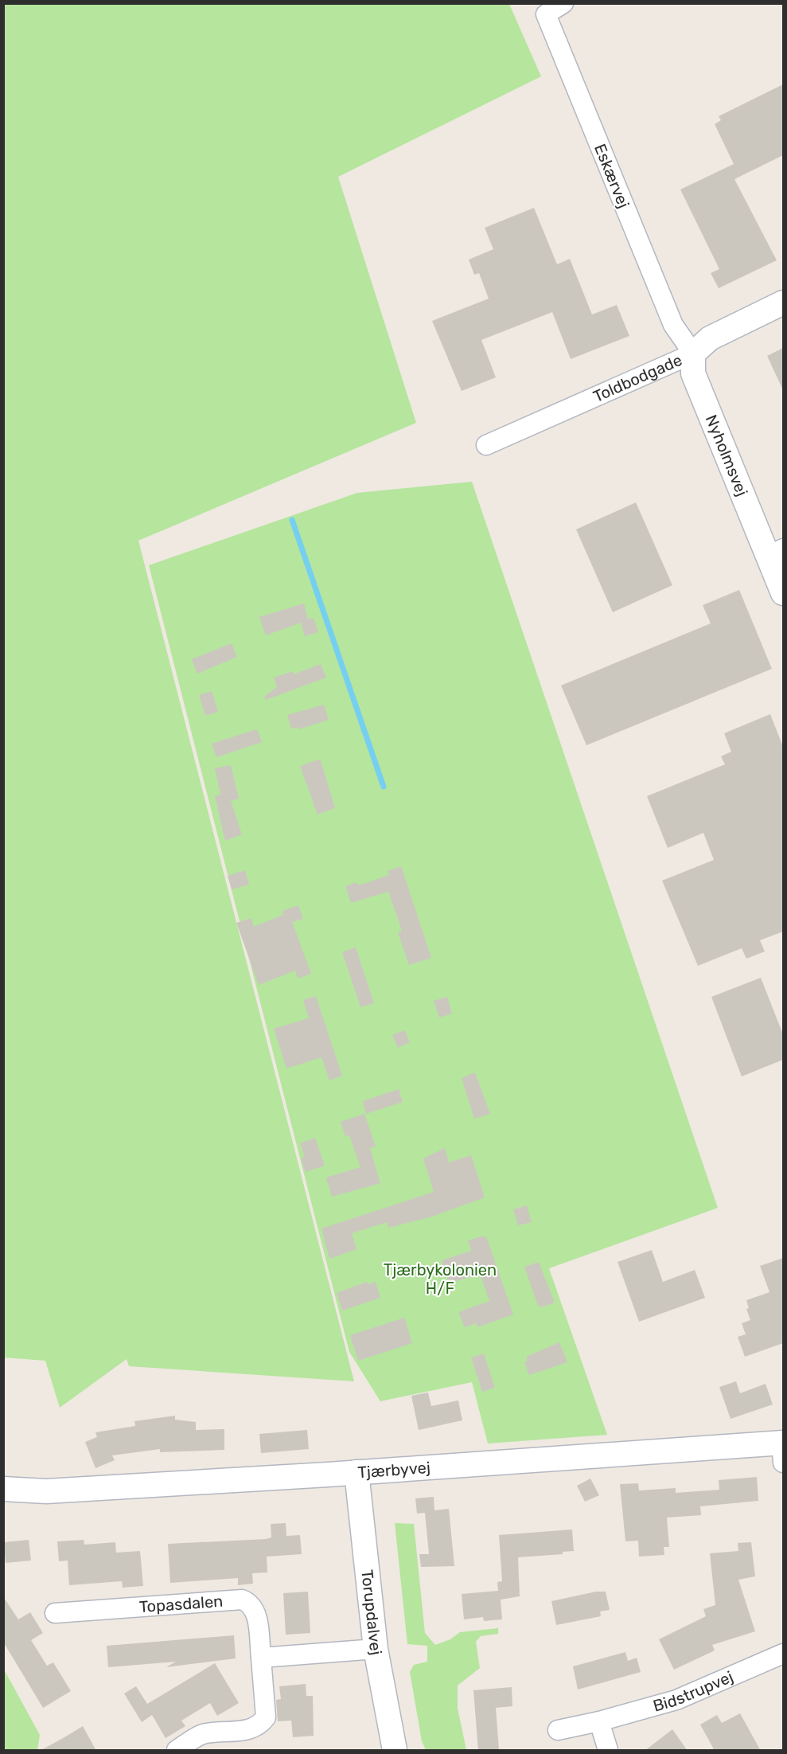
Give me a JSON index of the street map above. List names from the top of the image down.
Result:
{
  "streets": {
    "street": [
      "Eskærvej",
      "Toldbodgade",
      "Nyholmsvej",
      "Tjærbyvej",
      "Topasdalen",
      "Torupdalvej",
      "Bidstrupvej"
    ]
  },
  "crossings": [
    ["Eskærvej", "Toldbodgade"],
    ["Eskærvej", "Nyholmsvej"],
    ["Toldbodgade", "Nyholmsvej"],
    ["Tjærbyvej", "Torupdalvej"]
  ],
  "parks": ["Tjærbykolonien H/F"]
}
